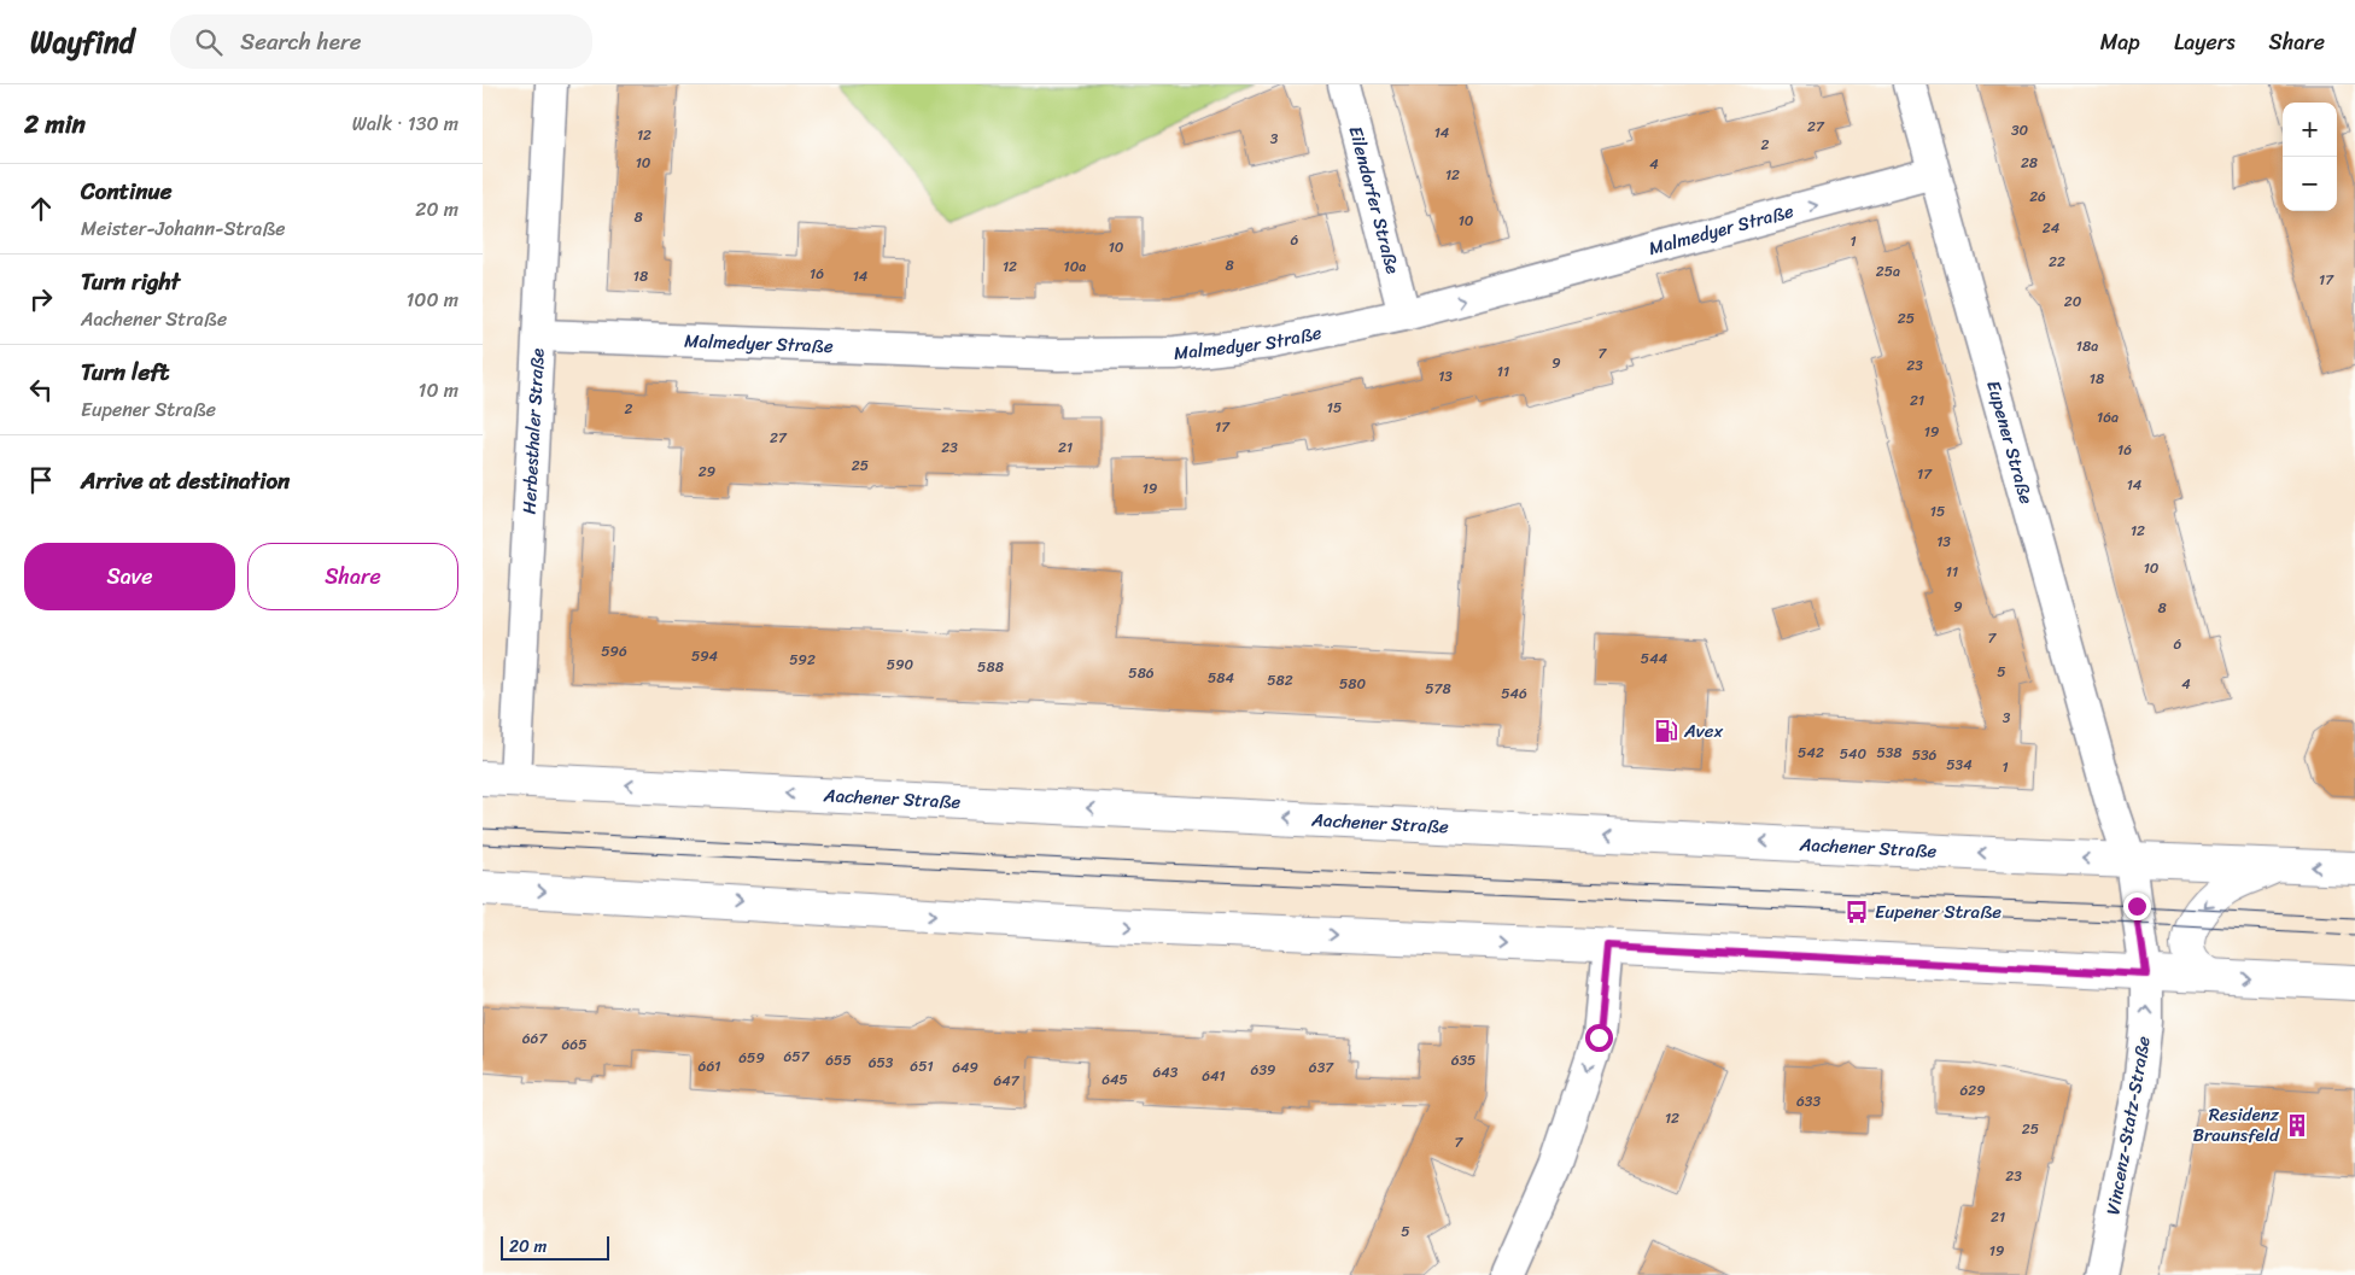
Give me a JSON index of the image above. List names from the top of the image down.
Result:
{
  "streets": {
    "main road": ["Aachener Straße"],
    "street": [
      "Eilendorfer Straße",
      "Malmedyer Straße",
      "Herbesthaler Straße",
      "Eupener Straße",
      "Vincenz-Statz-Straße"
    ]
  },
  "crossings": [
    ["Eilendorfer Straße", "Malmedyer Straße"],
    ["Malmedyer Straße", "Herbesthaler Straße"],
    ["Malmedyer Straße", "Eupener Straße"],
    ["Herbesthaler Straße", "Aachener Straße"],
    ["Eupener Straße", "Aachener Straße"],
    ["Eupener Straße", "Vincenz-Statz-Straße"]
  ],
  "one_way": ["Malmedyer Straße", "Vincenz-Statz-Straße"],
  "places": {
    "fuel station": ["Avex"],
    "bus stop": ["Eupener Straße"],
    "building": ["Residenz Braunsfeld"]
  },
  "house_numbers": [
    "27",
    "30",
    "14",
    "12",
    "3",
    "2",
    "10",
    "28",
    "4",
    "12",
    "26",
    "8",
    "10",
    "24",
    "6",
    "1",
    "10",
    "22",
    "8",
    "12",
    "10a",
    "25a",
    "16",
    "18",
    "14",
    "17",
    "20",
    "25",
    "18a",
    "7",
    "9",
    "23",
    "11",
    "13",
    "18",
    "21",
    "15",
    "2",
    "16a",
    "17",
    "19",
    "27",
    "23",
    "21",
    "16",
    "25",
    "29",
    "17",
    "14",
    "19",
    "15",
    "12",
    "13",
    "10",
    "11",
    "9",
    "8",
    "7",
    "6",
    "596",
    "594",
    "544",
    "592",
    "590",
    "588",
    "5",
    "586",
    "584",
    "582",
    "580",
    "4",
    "578",
    "546",
    "3",
    "542",
    "538",
    "540",
    "536",
    "534",
    "1",
    "667",
    "665",
    "657",
    "659",
    "655",
    "635",
    "653",
    "661",
    "651",
    "649",
    "637",
    "639",
    "643",
    "641",
    "645",
    "647",
    "629",
    "633",
    "12",
    "25",
    "7",
    "23",
    "21",
    "5",
    "19"
  ],
  "scale_bar": "20 m",
  "page": {
    "header": "Wayfind",
    "search": "Search here",
    "nav": ["Map", "Layers", "Share"],
    "heading": ["2 min", "Walk · 130 m"],
    "map_buttons": ["+", "−"],
    "list": [
      ["Continue", "Meister-Johann-Straße", "20 m"],
      ["Turn right", "Aachener Straße", "100 m"],
      ["Turn left", "Eupener Straße", "10 m"],
      "Arrive at destination"
    ],
    "buttons": ["Save", "Share"],
    "scale": "20 m"
  }
}
